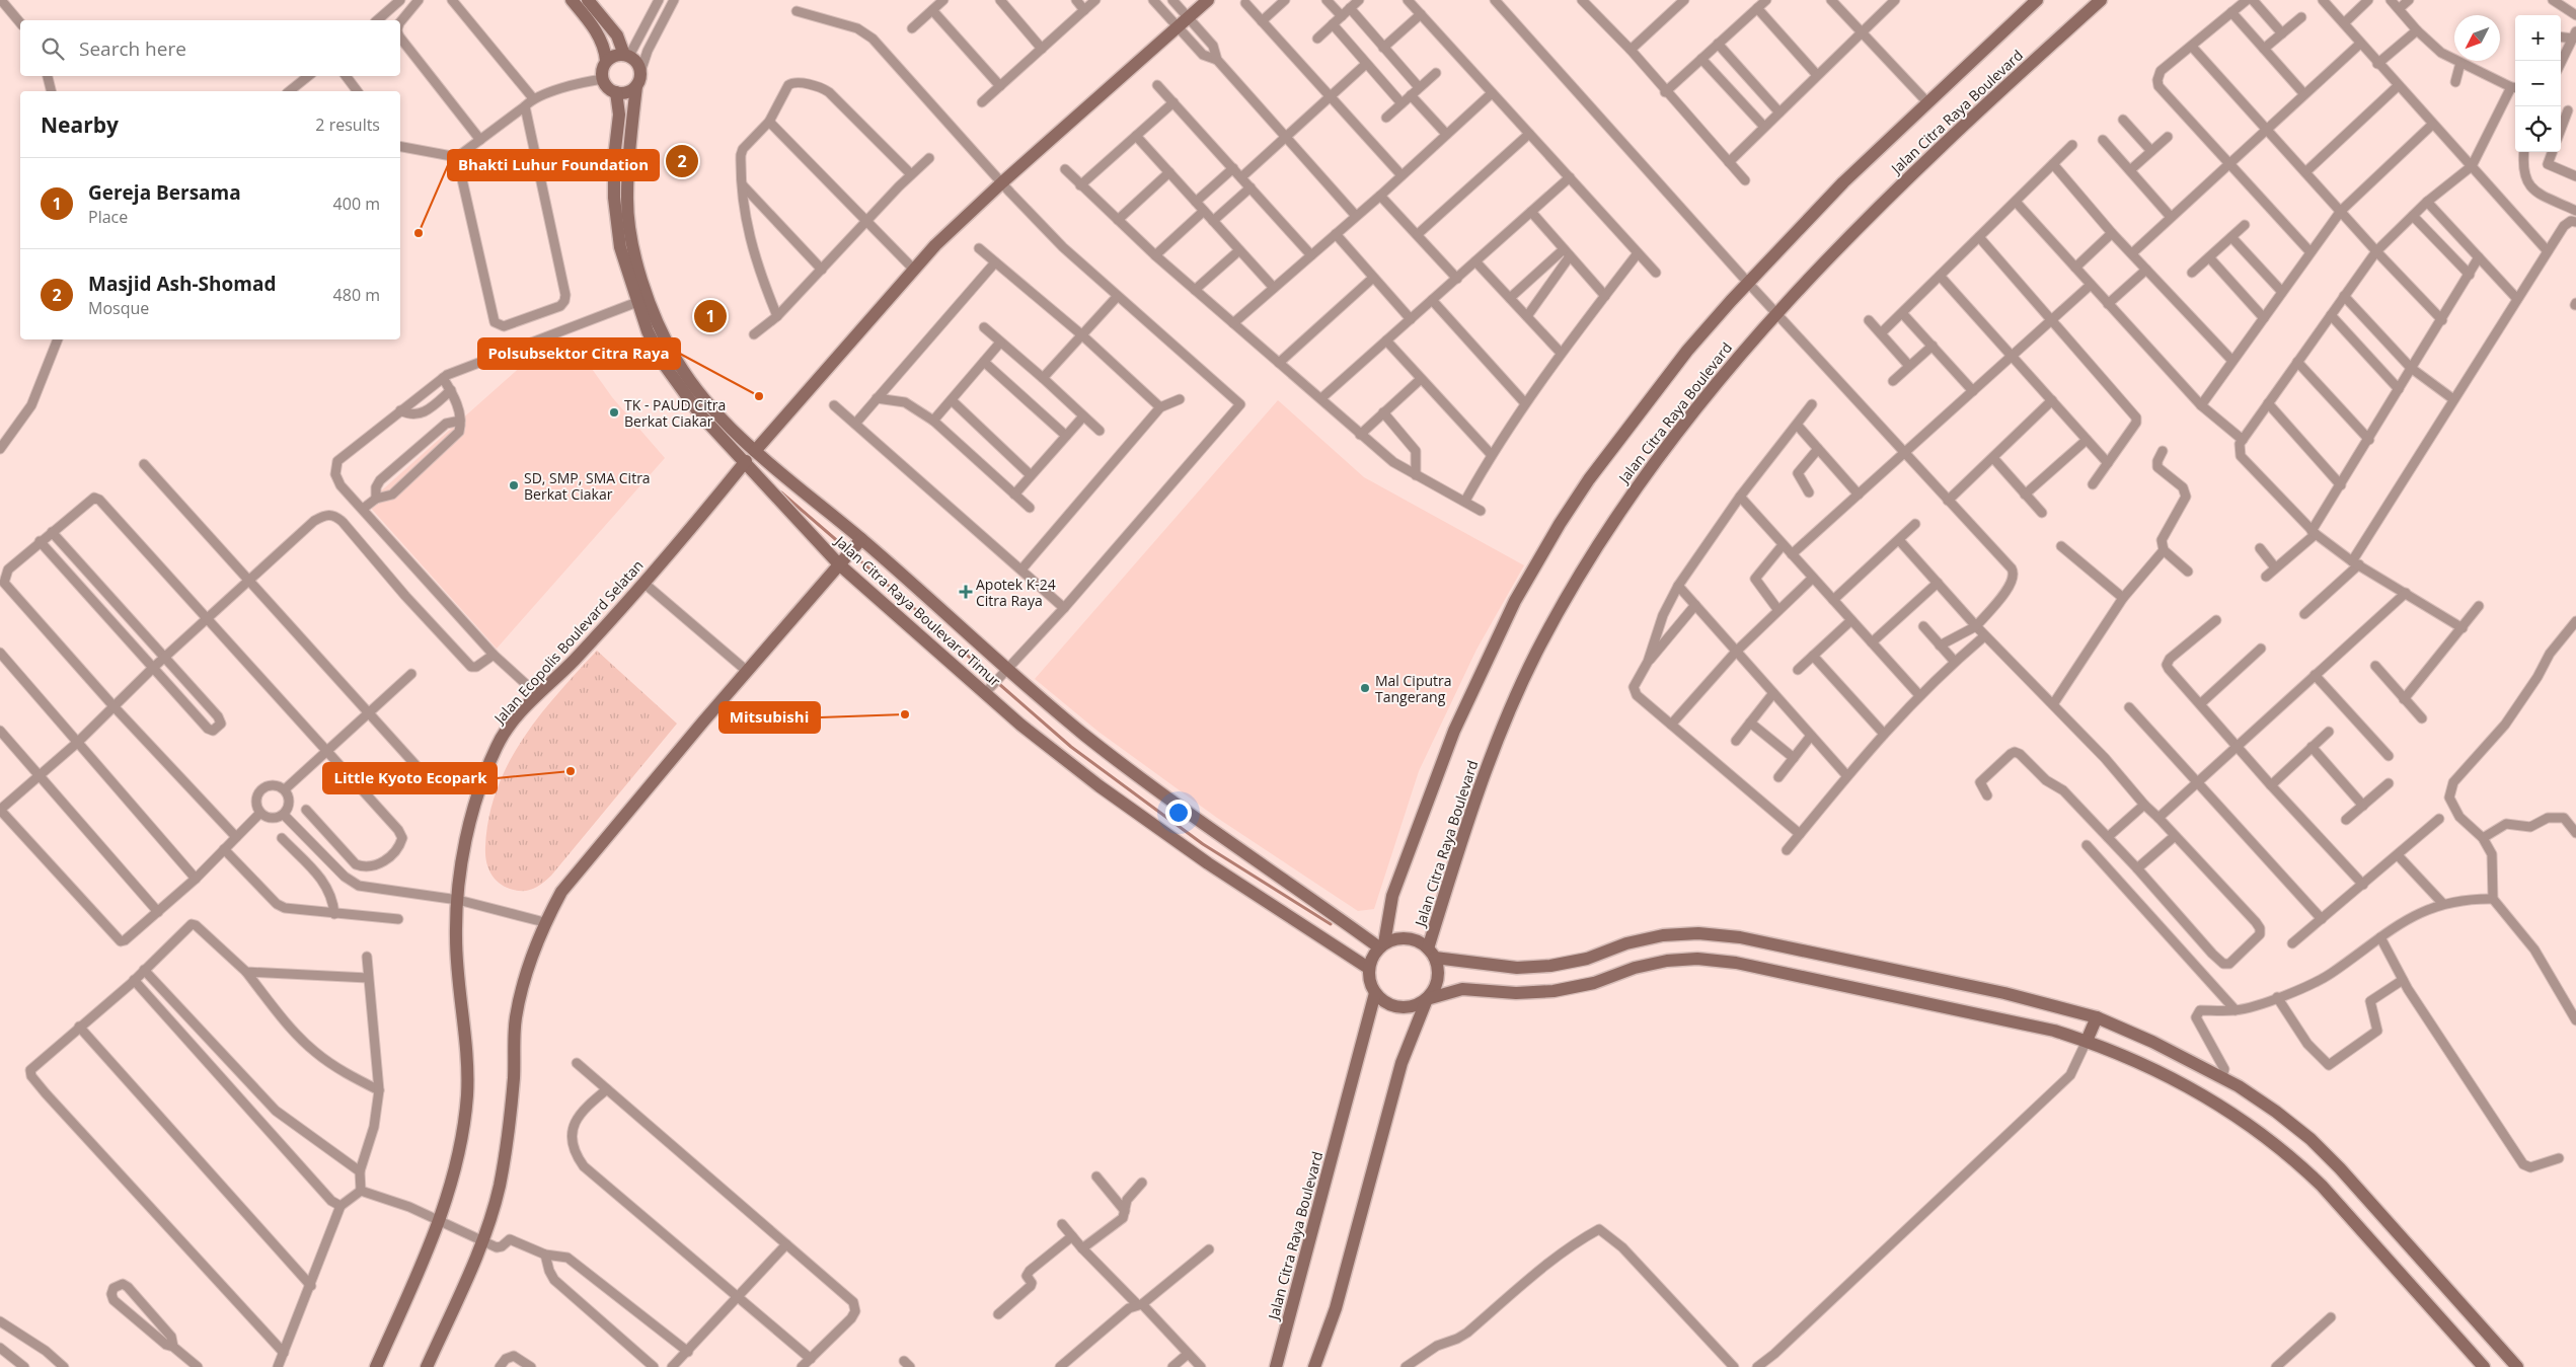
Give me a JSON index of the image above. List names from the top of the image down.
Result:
{
  "streets": {
    "street": ["Jalan Citra Raya Boulevard", "Jalan Citra Raya Boulevard Timur", "Jalan Ecopolis Boulevard Selatan"]
  },
  "crossings": [
    ["Jalan Citra Raya Boulevard", "Jalan Citra Raya Boulevard Timur"],
    ["Jalan Citra Raya Boulevard Timur", "Jalan Ecopolis Boulevard Selatan"]
  ],
  "places": {
    "other": [
      "Bhakti Luhur Foundation",
      "Polsubsektor Citra Raya",
      "TK - PAUD Citra Berkat Ciakar",
      "SD, SMP, SMA Citra Berkat Ciakar",
      "Mal Ciputra Tangerang",
      "Mitsubishi",
      "Little Kyoto Ecopark"
    ],
    "health": ["Apotek K-24 Citra Raya"]
  },
  "north": "bottom left",
  "page": {
    "map_buttons": ["+", "−"],
    "search": "Search here",
    "heading": ["Nearby", "2 results"],
    "pins": ["2", "1"],
    "list": [
      {
        "mark": "1",
        "name": "Gereja Bersama",
        "note": "Place",
        "value": "400 m"
      },
      {
        "mark": "2",
        "name": "Masjid Ash-Shomad",
        "note": "Mosque",
        "value": "480 m"
      }
    ]
  }
}
